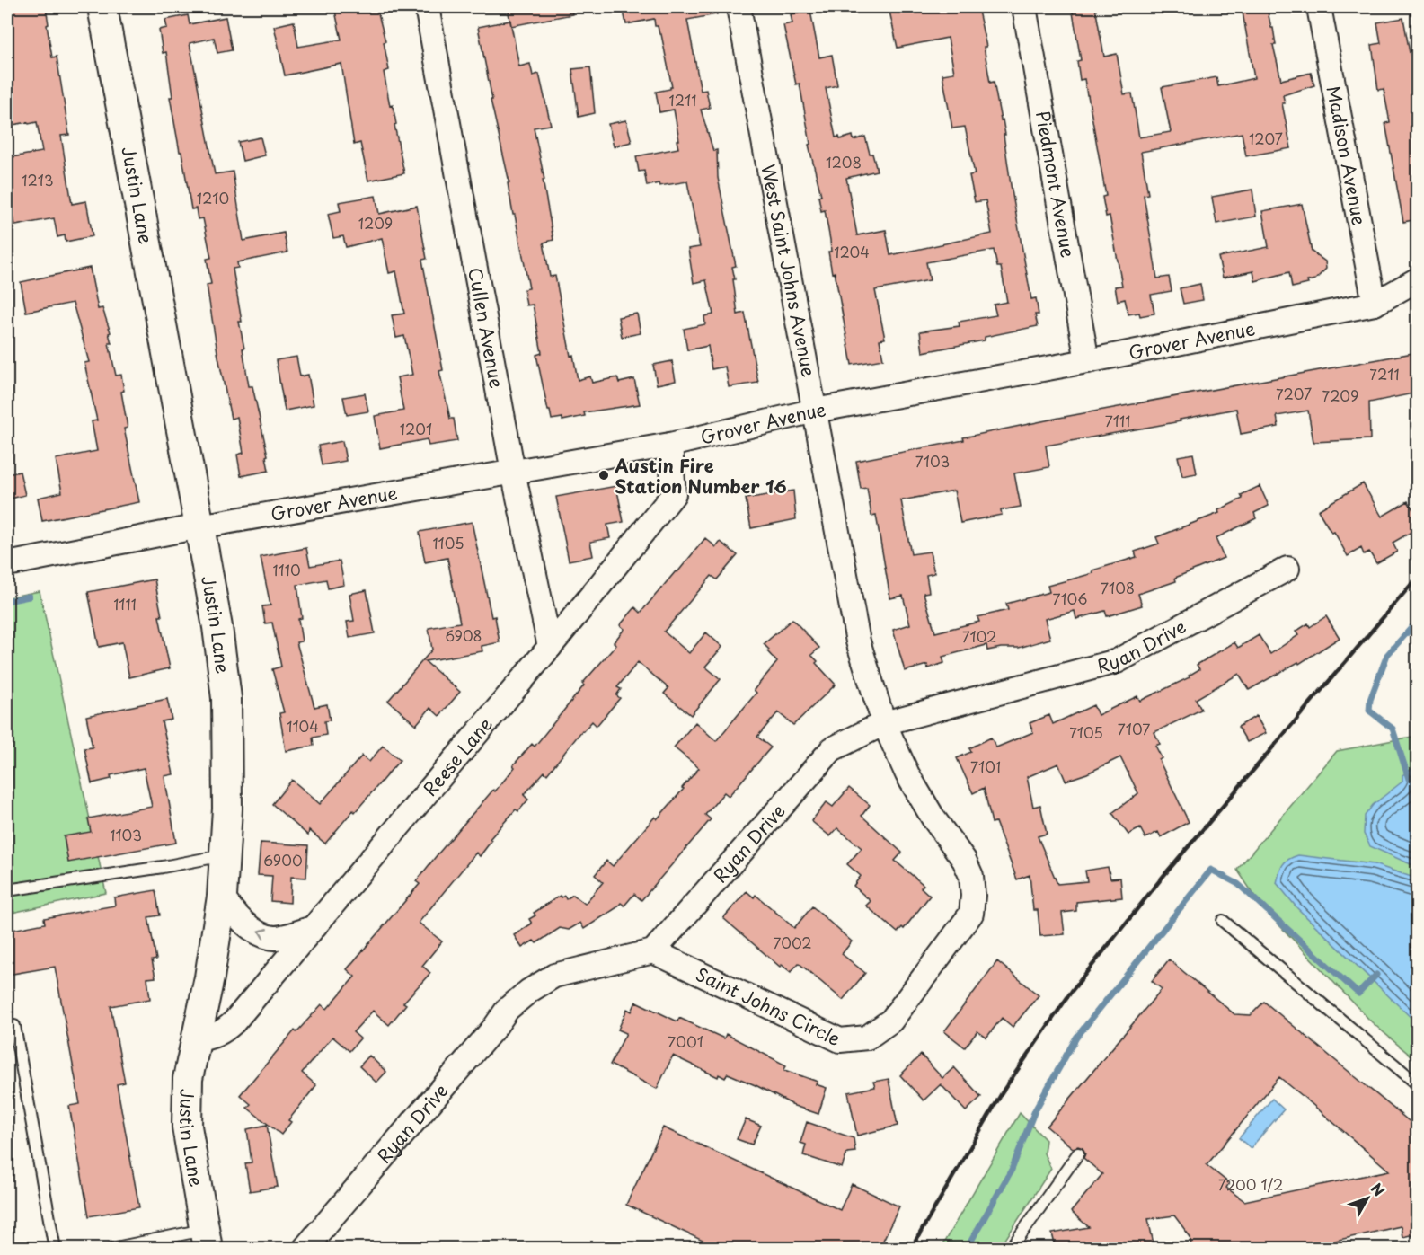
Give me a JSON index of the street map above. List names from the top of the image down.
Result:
{
  "streets": {
    "street": [
      "Madison Avenue",
      "Piedmont Avenue",
      "Justin Lane",
      "West Saint Johns Avenue",
      "Cullen Avenue",
      "Grover Avenue",
      "Ryan Drive",
      "Reese Lane",
      "Saint Johns Circle"
    ]
  },
  "crossings": [
    ["Madison Avenue", "Grover Avenue"],
    ["Piedmont Avenue", "Grover Avenue"],
    ["Justin Lane", "Grover Avenue"],
    ["Justin Lane", "Reese Lane"],
    ["West Saint Johns Avenue", "Grover Avenue"],
    ["West Saint Johns Avenue", "Ryan Drive"],
    ["West Saint Johns Avenue", "Saint Johns Circle"],
    ["Cullen Avenue", "Grover Avenue"],
    ["Cullen Avenue", "Reese Lane"],
    ["Grover Avenue", "Reese Lane"],
    ["Ryan Drive", "Saint Johns Circle"]
  ],
  "places": ["Austin Fire Station Number 16"],
  "house_numbers": [
    "1211",
    "1207",
    "1208",
    "1213",
    "1210",
    "1209",
    "1204",
    "7211",
    "7207",
    "7209",
    "7111",
    "1201",
    "7103",
    "1105",
    "1110",
    "7108",
    "7106",
    "1111",
    "6908",
    "7102",
    "1104",
    "7107",
    "7105",
    "7101",
    "1103",
    "6900",
    "7002",
    "7001",
    "7200 1/2"
  ],
  "north": "top right"
}
